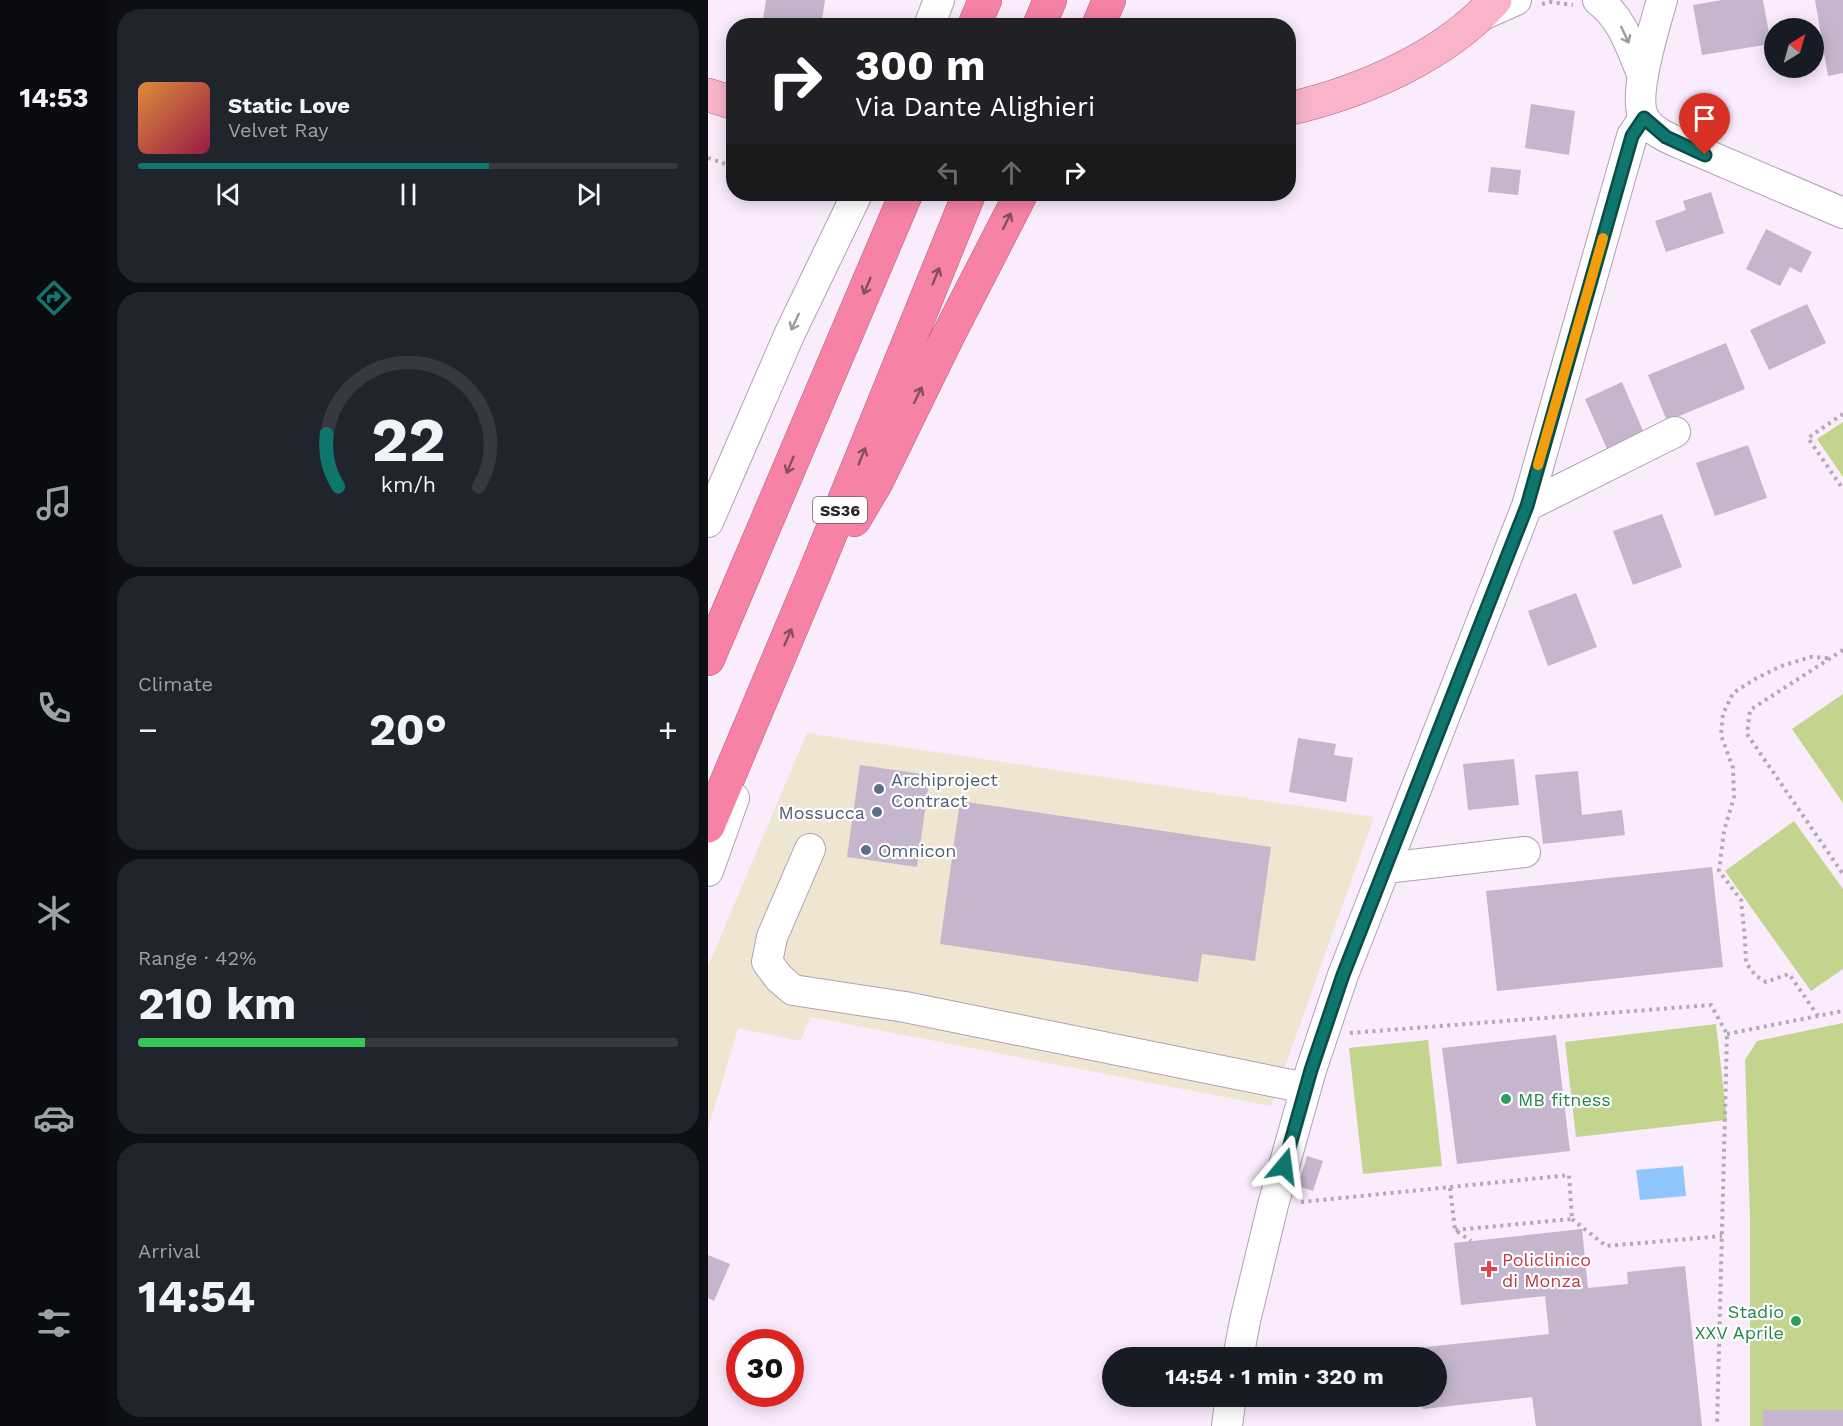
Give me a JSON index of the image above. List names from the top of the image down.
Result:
{
  "streets": {
    "highway": ["SS36"]
  },
  "places": {
    "other": [
      "Archiproject Contract",
      "Mossucca",
      "Omnicon",
      "MB fitness",
      "Stadio XXV Aprile"
    ],
    "health": ["Policlinico di Monza"]
  },
  "north": "top right",
  "page": {
    "tabs": "14:53",
    "turn": ["300 m", "Via Dante Alighieri"],
    "song": ["Static Love", "Velvet Ray"],
    "tile": [
      "Climate",
      ["Range · 42%", "210 km"],
      ["Arrival", "14:54"]
    ],
    "heat": ["−", "20°", "+"],
    "limit": "30",
    "trip": "14:54 · 1 min · 320 m",
    "gauge": ["22", "km/h"]
  }
}
